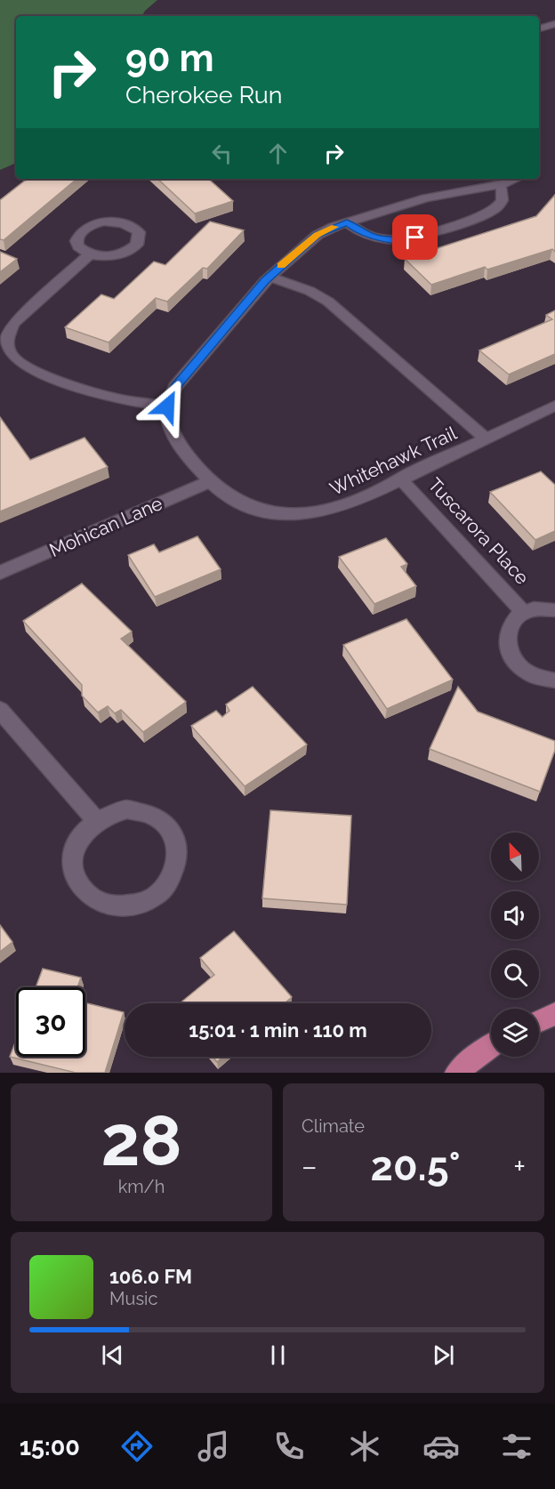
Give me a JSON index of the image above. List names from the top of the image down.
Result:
{
  "streets": {
    "street": ["Whitehawk Trail", "Mohican Lane", "Tuscarora Place"]
  },
  "crossings": [
    ["Whitehawk Trail", "Mohican Lane"],
    ["Whitehawk Trail", "Tuscarora Place"]
  ],
  "north": "top left",
  "page": {
    "turn": ["90 m", "Cherokee Run"],
    "limit": "30",
    "trip": "15:01 · 1 min · 110 m",
    "tile": [
      ["28", "km/h"],
      "Climate"
    ],
    "heat": ["−", "20.5°", "+"],
    "song": ["106.0 FM", "Music"],
    "tabs": "15:00"
  }
}
